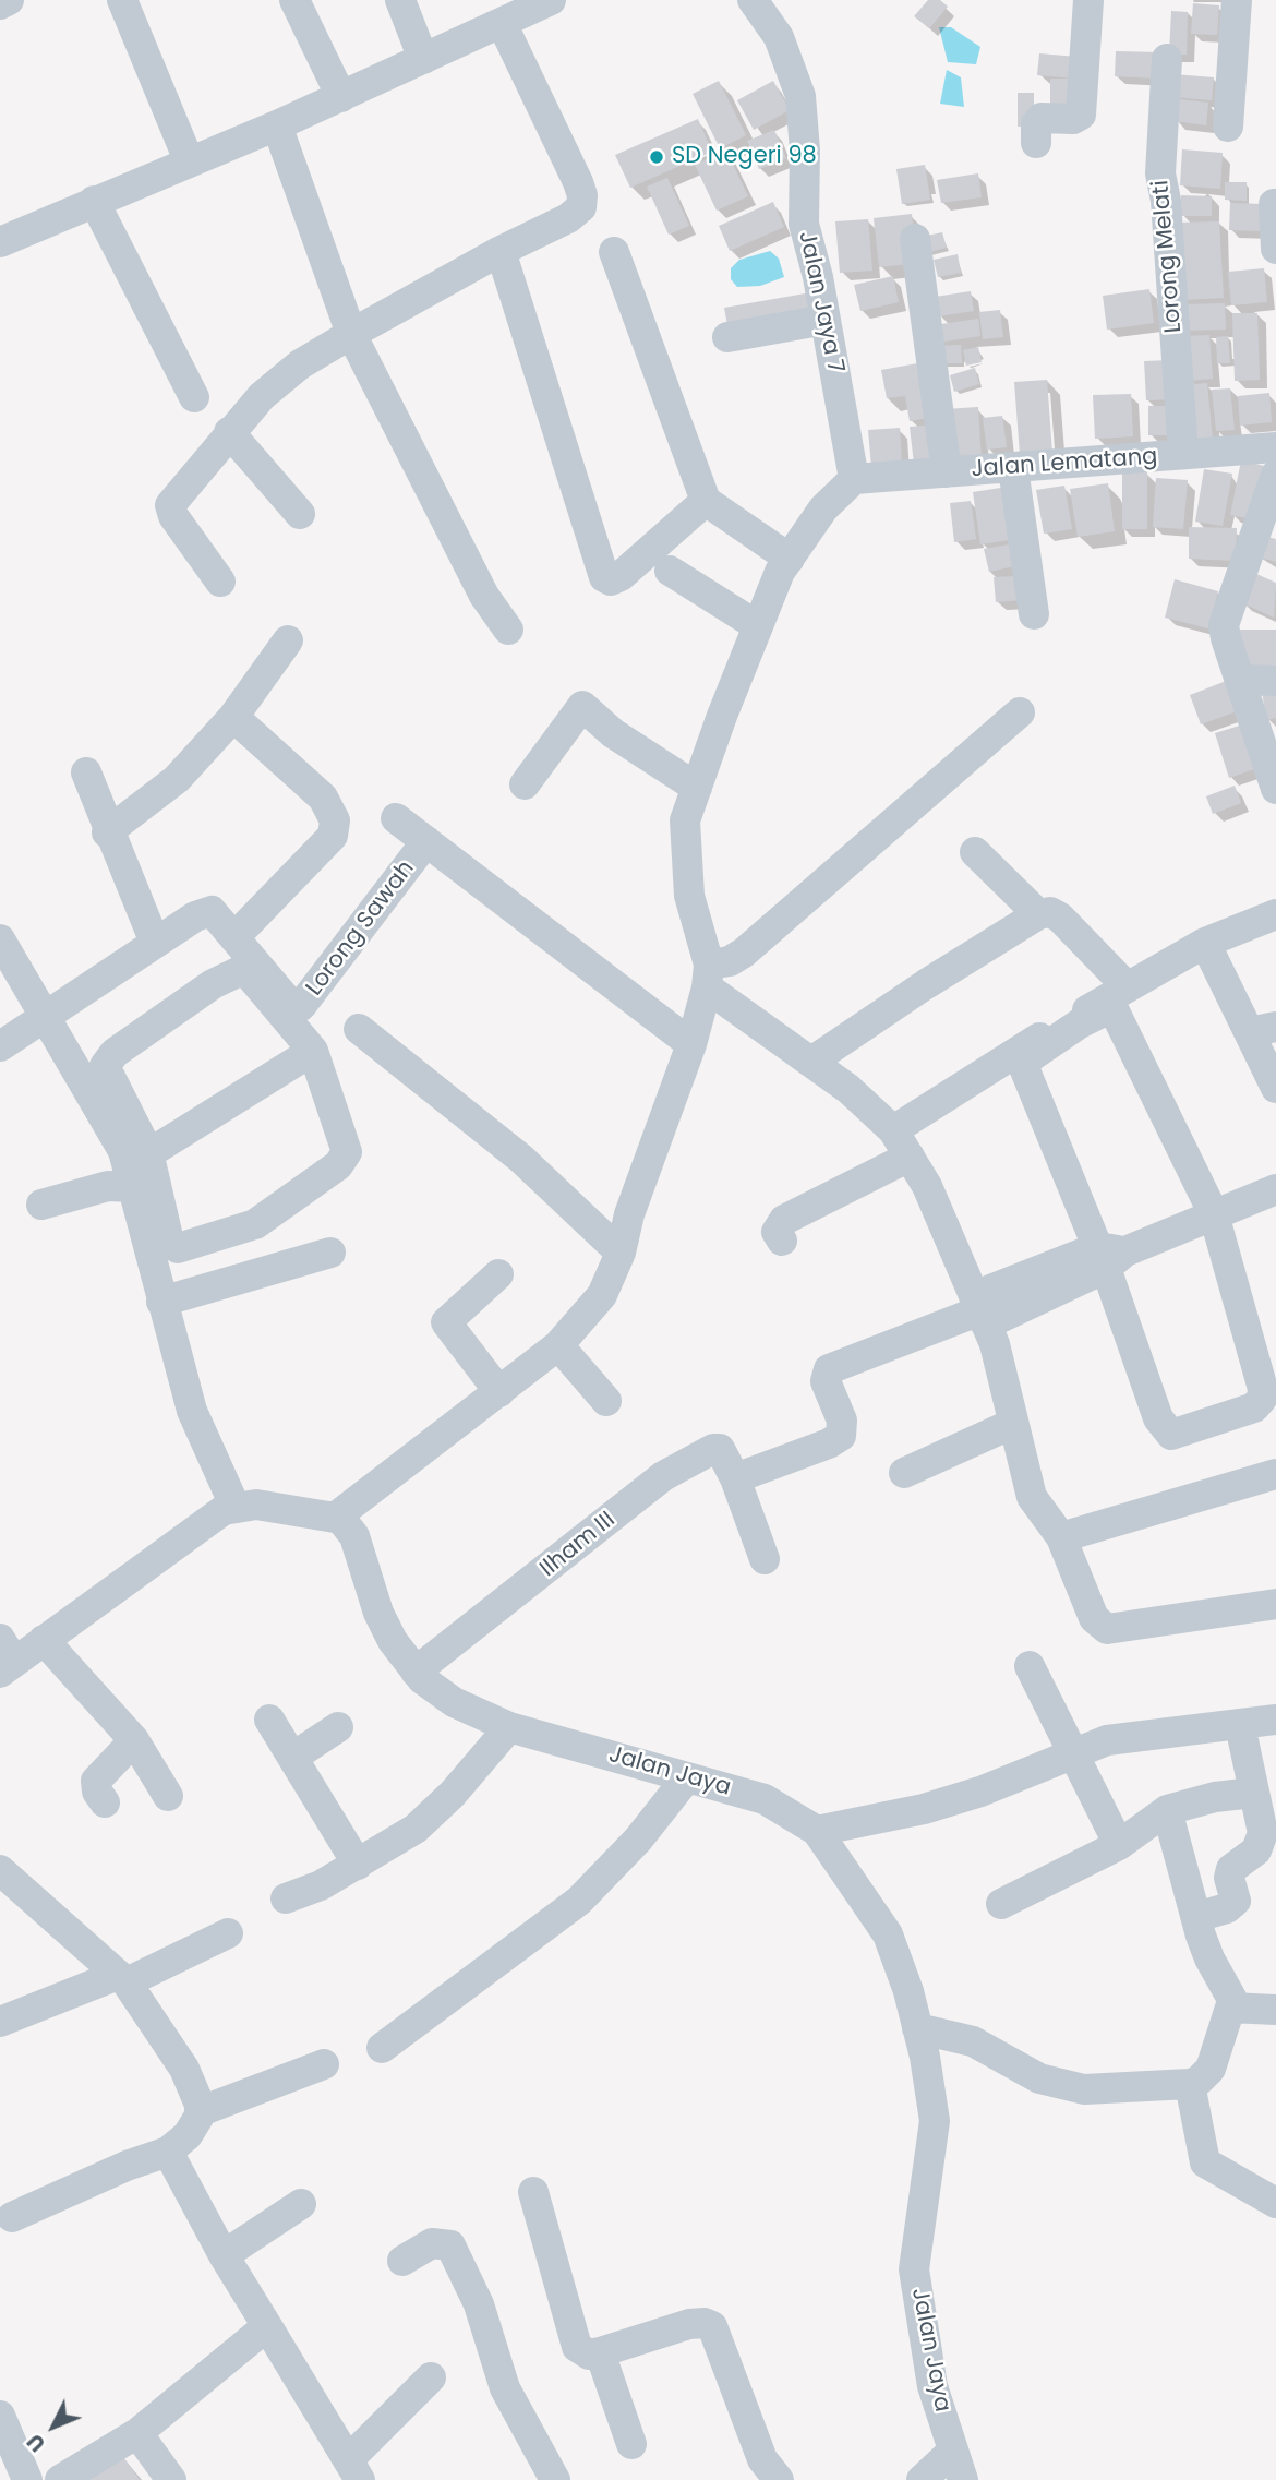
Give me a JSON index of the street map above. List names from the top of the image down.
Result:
{
  "streets": {
    "street": [
      "Lorong Melati",
      "Jalan Jaya 7",
      "Jalan Lematang",
      "Lorong Sawah",
      "Ilham III",
      "Jalan Jaya"
    ]
  },
  "crossings": [
    ["Lorong Melati", "Jalan Lematang"],
    ["Jalan Jaya 7", "Jalan Lematang"],
    ["Ilham III", "Jalan Jaya"]
  ],
  "places": ["SD Negeri 98"],
  "north": "bottom left"
}
